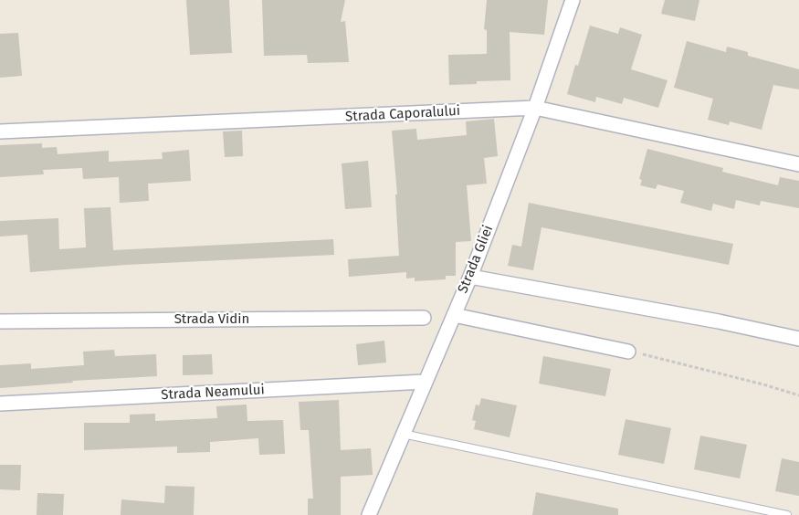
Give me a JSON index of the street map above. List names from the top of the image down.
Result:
{
  "streets": {
    "street": [
      "Strada Caporalului",
      "Strada Gliei",
      "Strada Vidin",
      "Strada Neamului"
    ]
  },
  "crossings": [
    ["Strada Caporalului", "Strada Gliei"],
    ["Strada Gliei", "Strada Neamului"]
  ]
}
